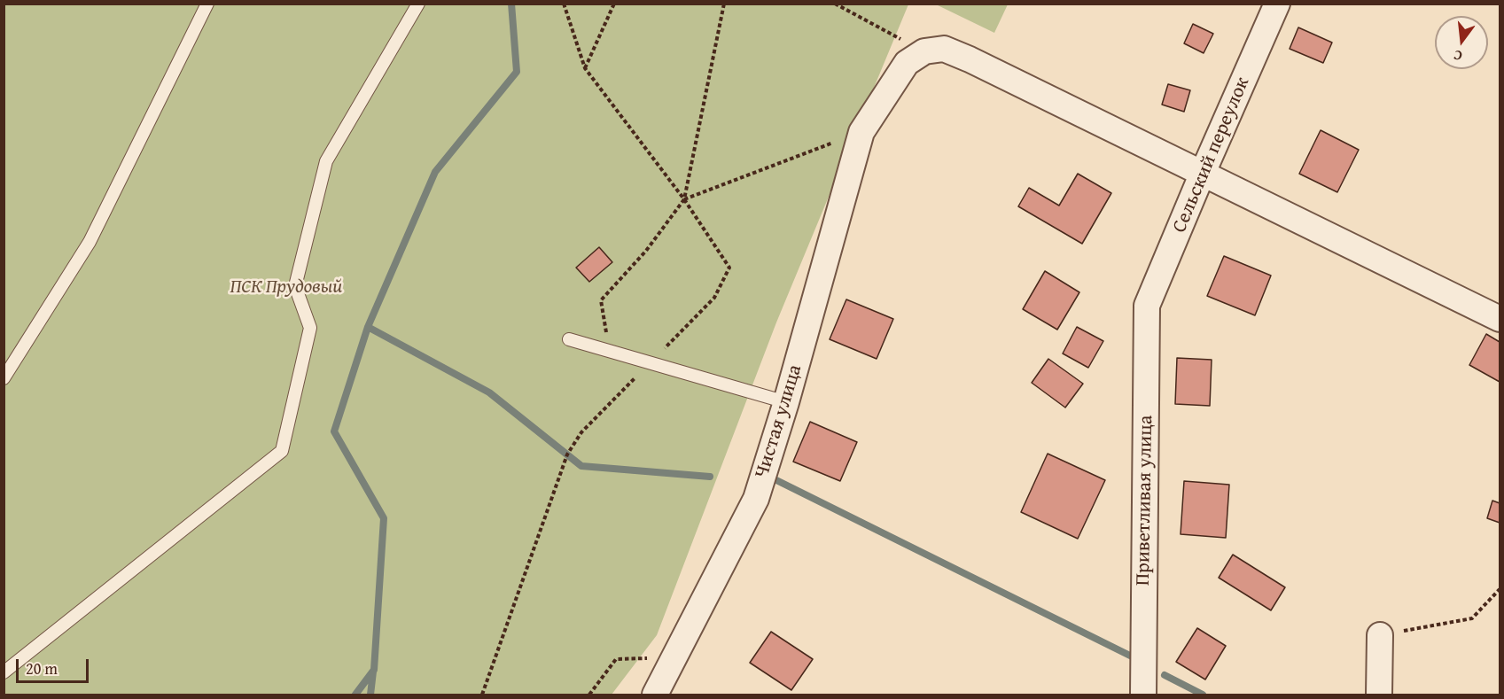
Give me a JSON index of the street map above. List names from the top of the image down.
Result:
{
  "streets": {
    "street": ["Сельский переулок", "Чистая улица", "Приветливая улица"]
  },
  "crossings": [
    ["Сельский переулок", "Приветливая улица"]
  ],
  "parks": ["ПСК Прудовый"],
  "scale_bar": "20 m",
  "north": "bottom"
}
